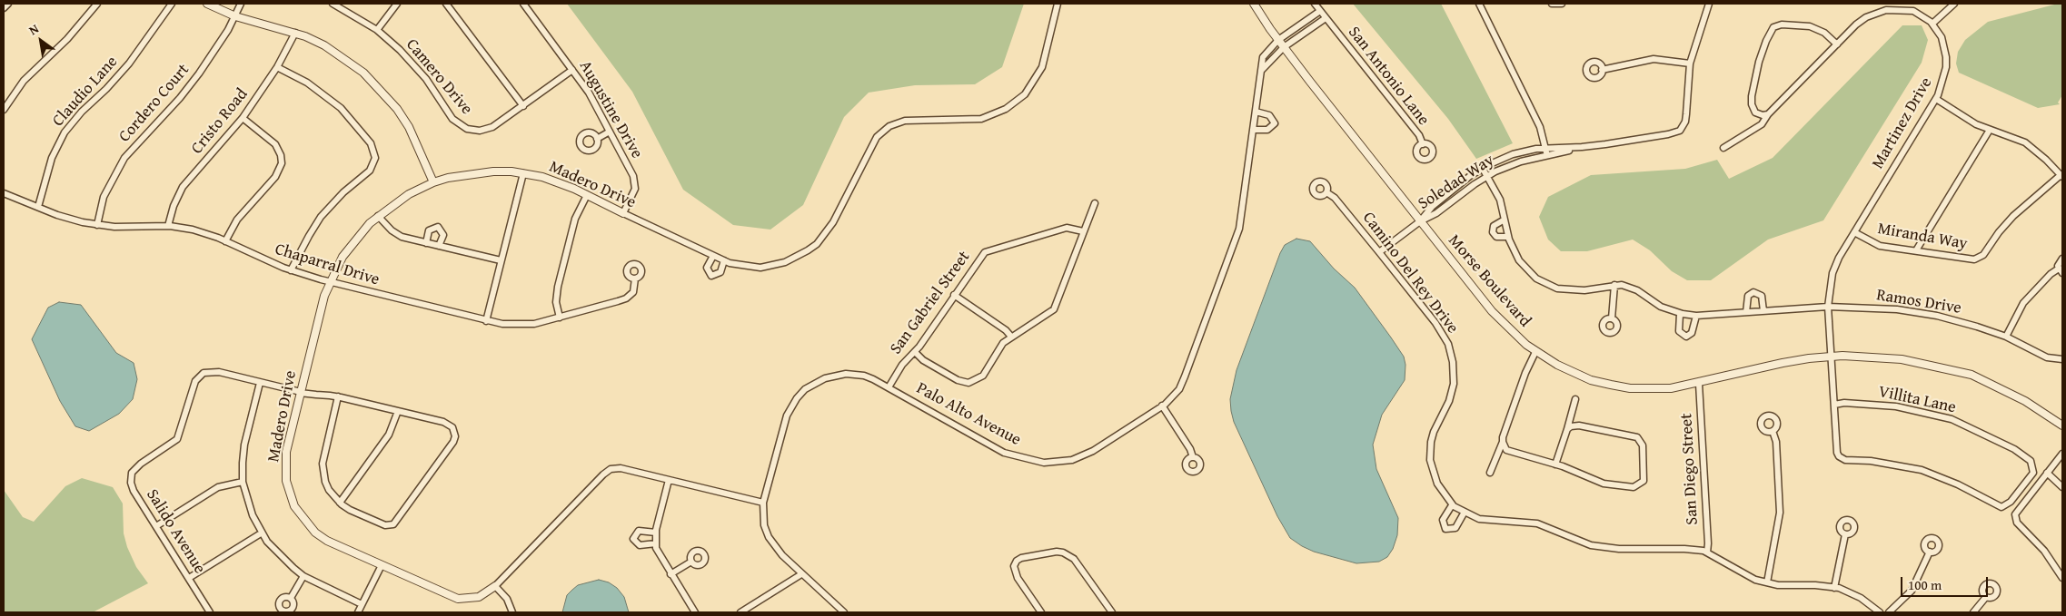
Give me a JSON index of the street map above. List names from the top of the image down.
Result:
{
  "streets": {
    "street": [
      "San Antonio Lane",
      "Camero Drive",
      "Claudio Lane",
      "Cordero Court",
      "Augustine Drive",
      "Cristo Road",
      "Martinez Drive",
      "Soledad Way",
      "Madero Drive",
      "Miranda Way",
      "Chaparral Drive",
      "Camino Del Rey Drive",
      "Morse Boulevard",
      "Ramos Drive",
      "San Gabriel Street",
      "Villita Lane",
      "Palo Alto Avenue",
      "San Diego Street",
      "Salido Avenue"
    ]
  },
  "crossings": [
    ["San Antonio Lane", "Palo Alto Avenue"],
    ["Camero Drive", "Augustine Drive"],
    ["Claudio Lane", "Chaparral Drive"],
    ["Cordero Court", "Chaparral Drive"],
    ["Augustine Drive", "Madero Drive"],
    ["Cristo Road", "Chaparral Drive"],
    ["Martinez Drive", "Miranda Way"],
    ["Martinez Drive", "Morse Boulevard"],
    ["Martinez Drive", "Ramos Drive"],
    ["Martinez Drive", "Villita Lane"],
    ["Soledad Way", "Morse Boulevard"],
    ["Soledad Way", "Ramos Drive"],
    ["Madero Drive", "Chaparral Drive"],
    ["Madero Drive", "Palo Alto Avenue"],
    ["Madero Drive", "Salido Avenue"],
    ["Camino Del Rey Drive", "San Diego Street"],
    ["Morse Boulevard", "Palo Alto Avenue"],
    ["Morse Boulevard", "San Diego Street"],
    ["San Gabriel Street", "Palo Alto Avenue"]
  ],
  "scale_bar": "100 m",
  "north": "top left"
}
